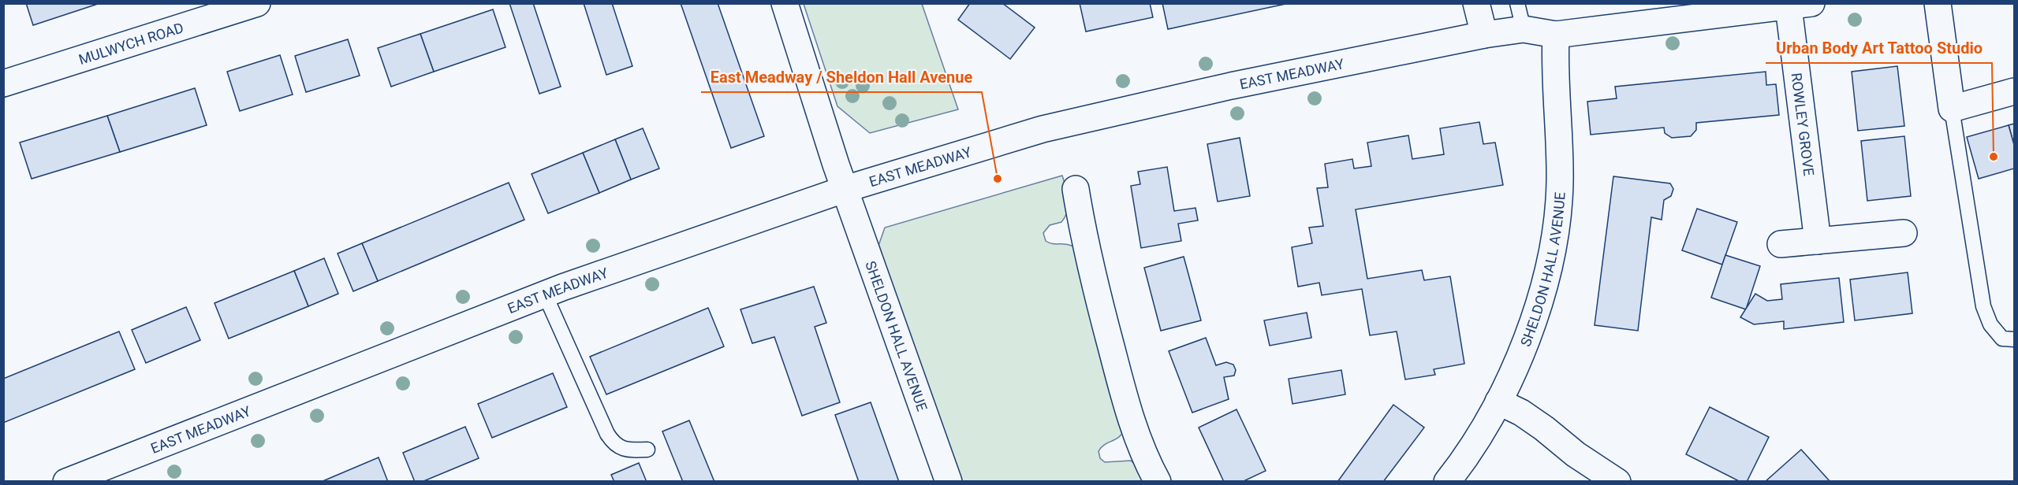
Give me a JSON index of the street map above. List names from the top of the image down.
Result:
{
  "streets": {
    "street": [
      "MULWYCH ROAD",
      "EAST MEADWAY",
      "ROWLEY GROVE",
      "SHELDON HALL AVENUE"
    ]
  },
  "crossings": [
    ["EAST MEADWAY", "ROWLEY GROVE"],
    ["EAST MEADWAY", "SHELDON HALL AVENUE"]
  ],
  "places": ["Urban Body Art Tattoo Studio", "East Meadway / Sheldon Hall Avenue"]
}
